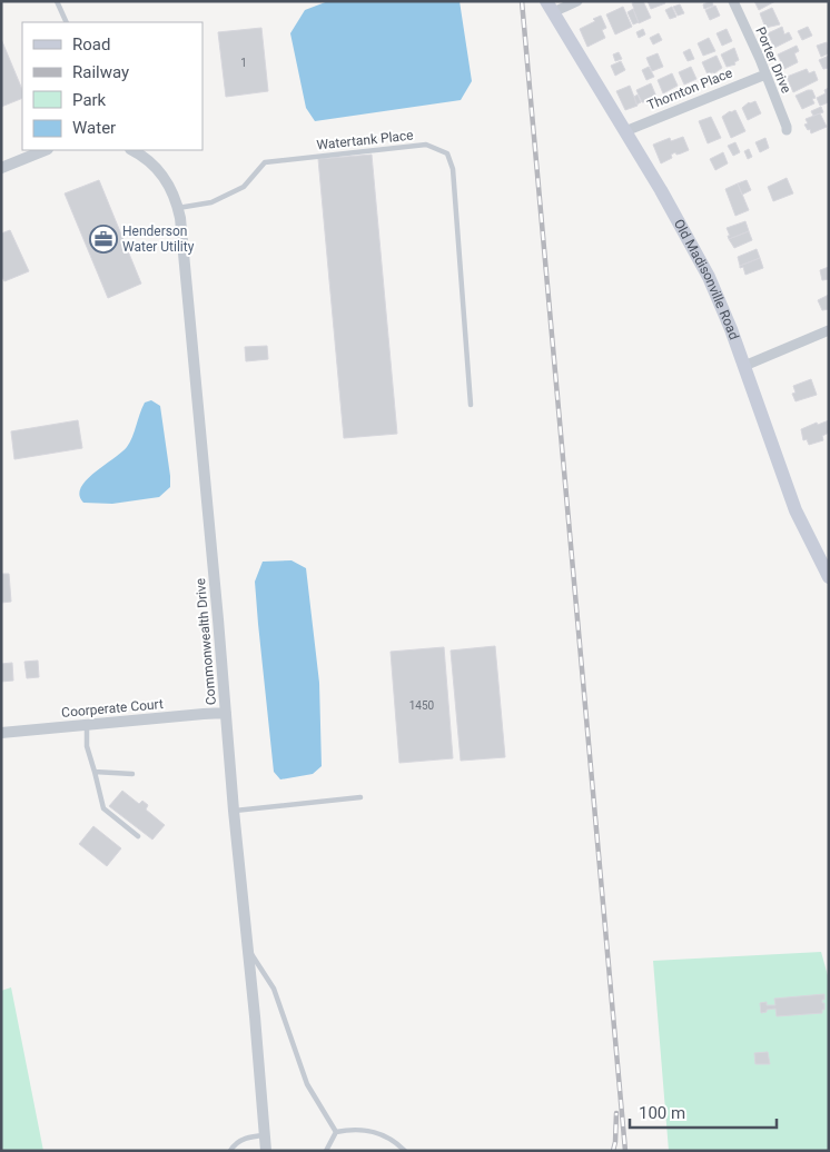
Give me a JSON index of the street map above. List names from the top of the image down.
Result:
{
  "streets": {
    "main road": ["Old Madisonville Road"],
    "street": [
      "Porter Drive",
      "Thornton Place",
      "Commonwealth Drive",
      "Coorperate Court"
    ],
    "lane": ["Watertank Place"]
  },
  "crossings": [
    ["Porter Drive", "Thornton Place"],
    ["Thornton Place", "Old Madisonville Road"],
    ["Watertank Place", "Commonwealth Drive"],
    ["Commonwealth Drive", "Coorperate Court"]
  ],
  "places": {
    "office": ["Henderson Water Utility"]
  },
  "house_numbers": ["1", "1450"],
  "legend": [
    "Road",
    "Railway",
    "Park",
    "Water"
  ],
  "scale_bar": "100 m"
}
